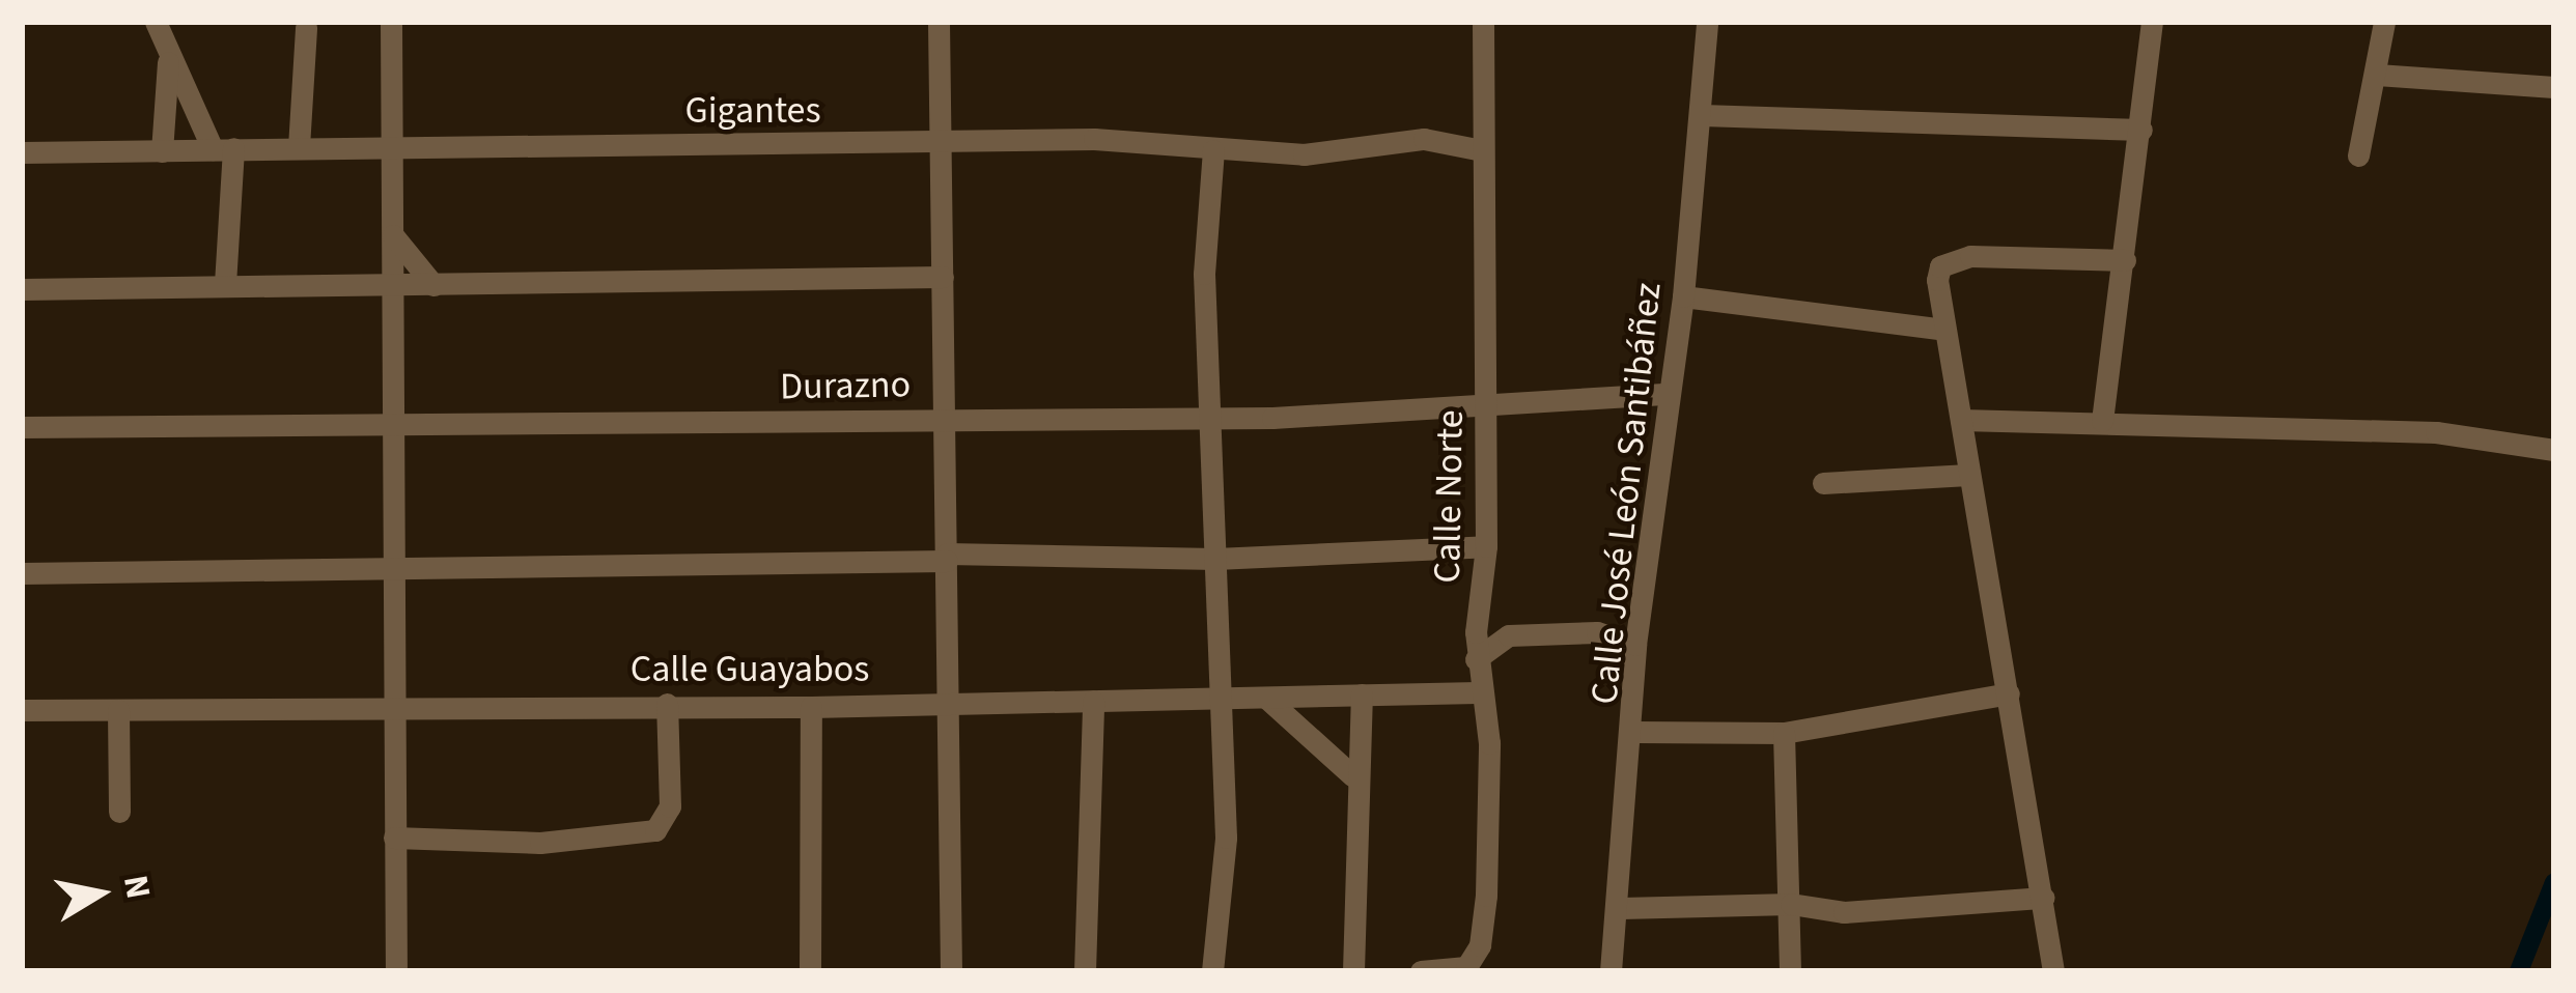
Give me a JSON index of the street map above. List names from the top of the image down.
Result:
{
  "streets": {
    "street": [
      "Gigantes",
      "Durazno",
      "Calle José León Santibáñez",
      "Calle Norte",
      "Calle Guayabos"
    ]
  },
  "crossings": [
    ["Gigantes", "Calle Norte"],
    ["Durazno", "Calle José León Santibáñez"],
    ["Durazno", "Calle Norte"],
    ["Calle Norte", "Calle Guayabos"]
  ],
  "north": "right"
}
